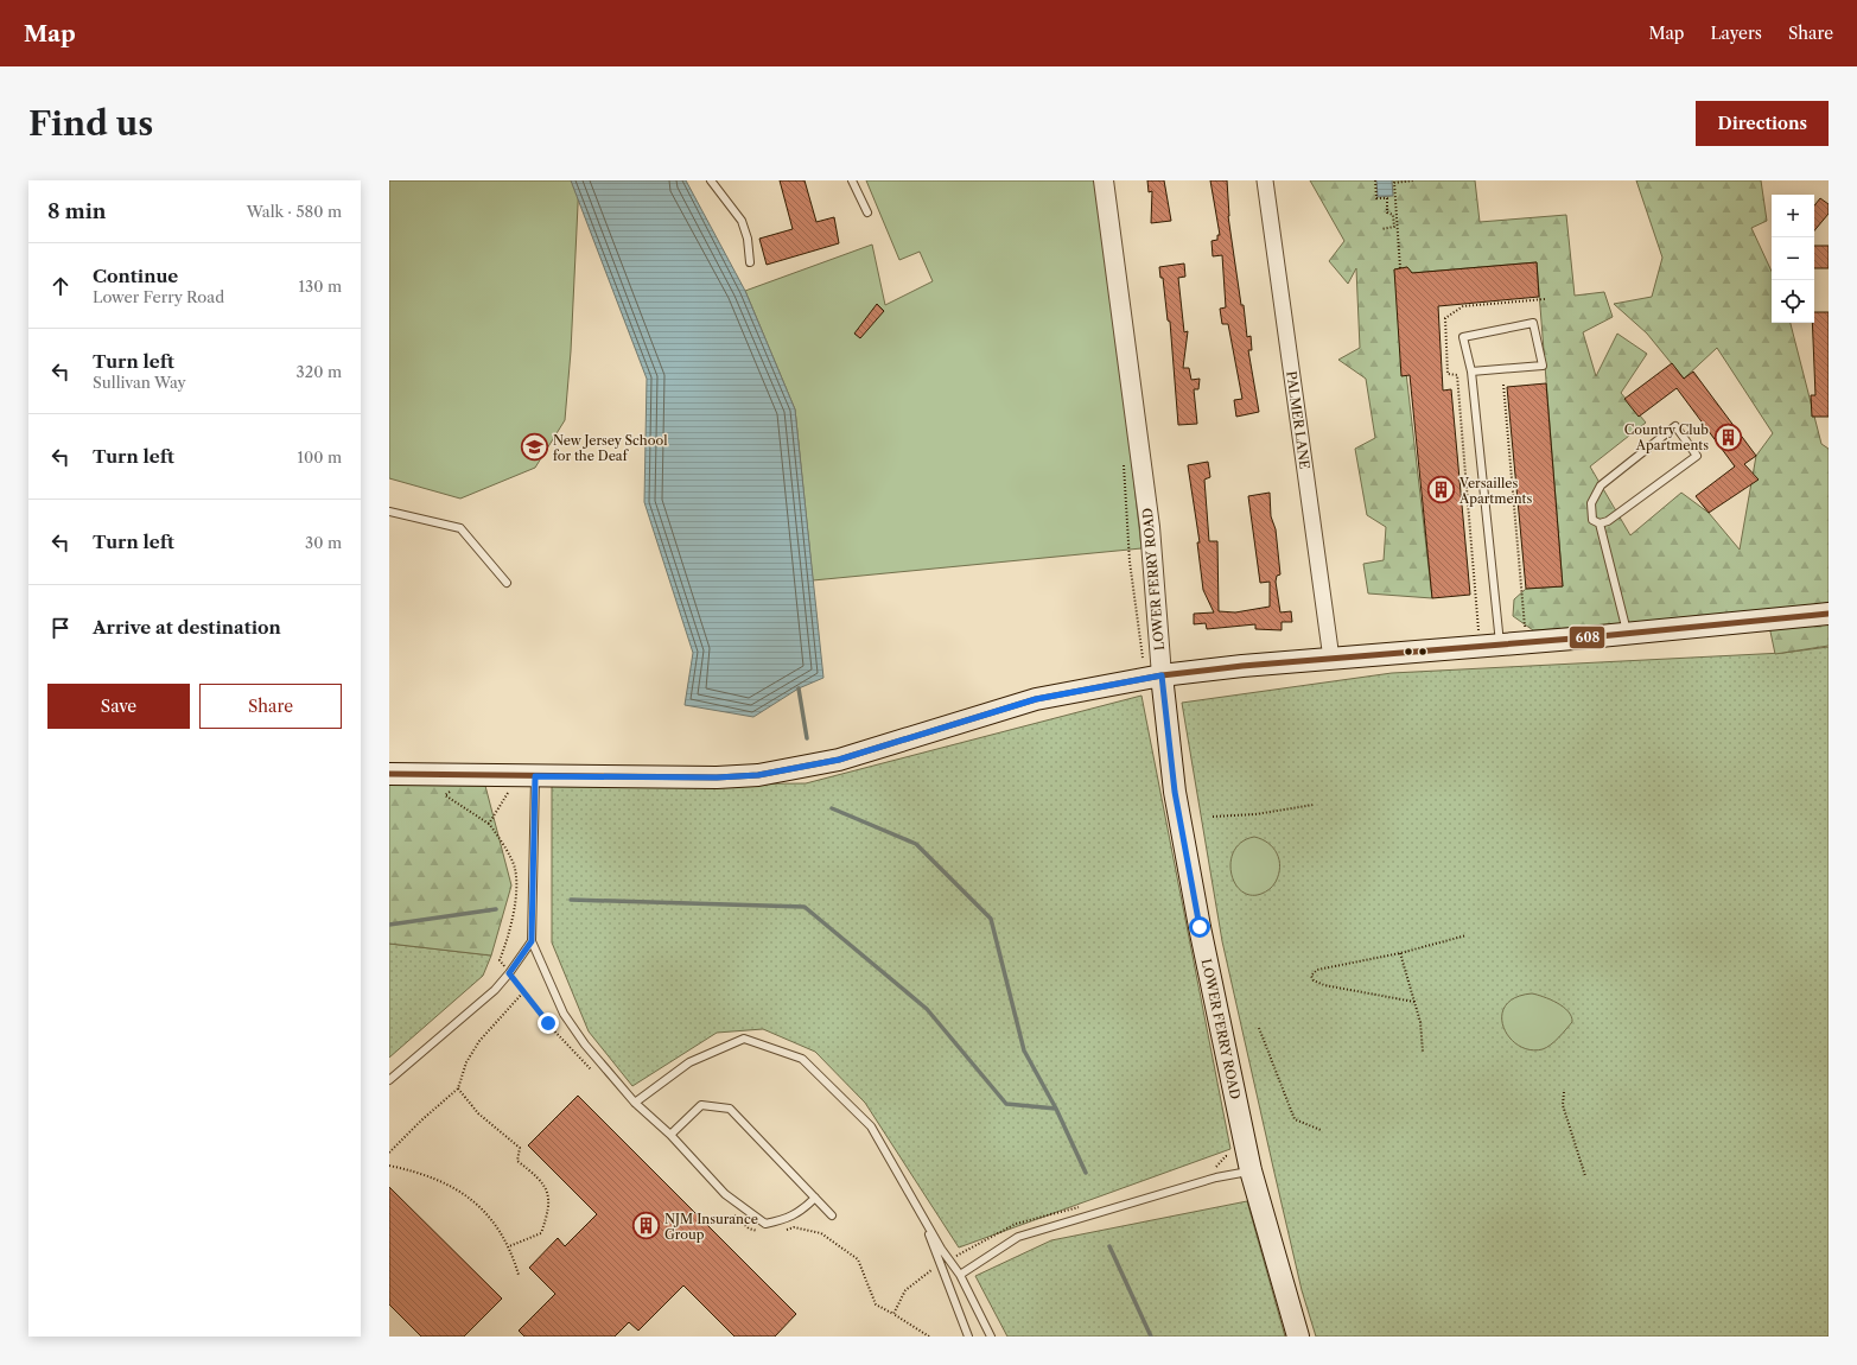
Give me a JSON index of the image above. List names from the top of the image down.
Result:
{
  "streets": {
    "main road": ["LOWER FERRY ROAD"],
    "street": ["PALMER LANE"]
  },
  "places": {
    "building": ["Country Club Apartments", "Versailles Apartments", "NJM Insurance Group"],
    "school or university": ["New Jersey School for the Deaf"]
  },
  "lines": ["transit line 608"],
  "page": {
    "header": "Map",
    "nav": ["Map", "Layers", "Share"],
    "buttons": [
      "Directions",
      ["Save", "Share"]
    ],
    "title": "Find us",
    "heading": ["8 min", "Walk · 580 m"],
    "map_buttons": ["+", "−"],
    "list": [
      ["Continue", "Lower Ferry Road", "130 m"],
      ["Turn left", "Sullivan Way", "320 m"],
      ["Turn left", "100 m"],
      ["Turn left", "30 m"],
      "Arrive at destination"
    ]
  }
}
